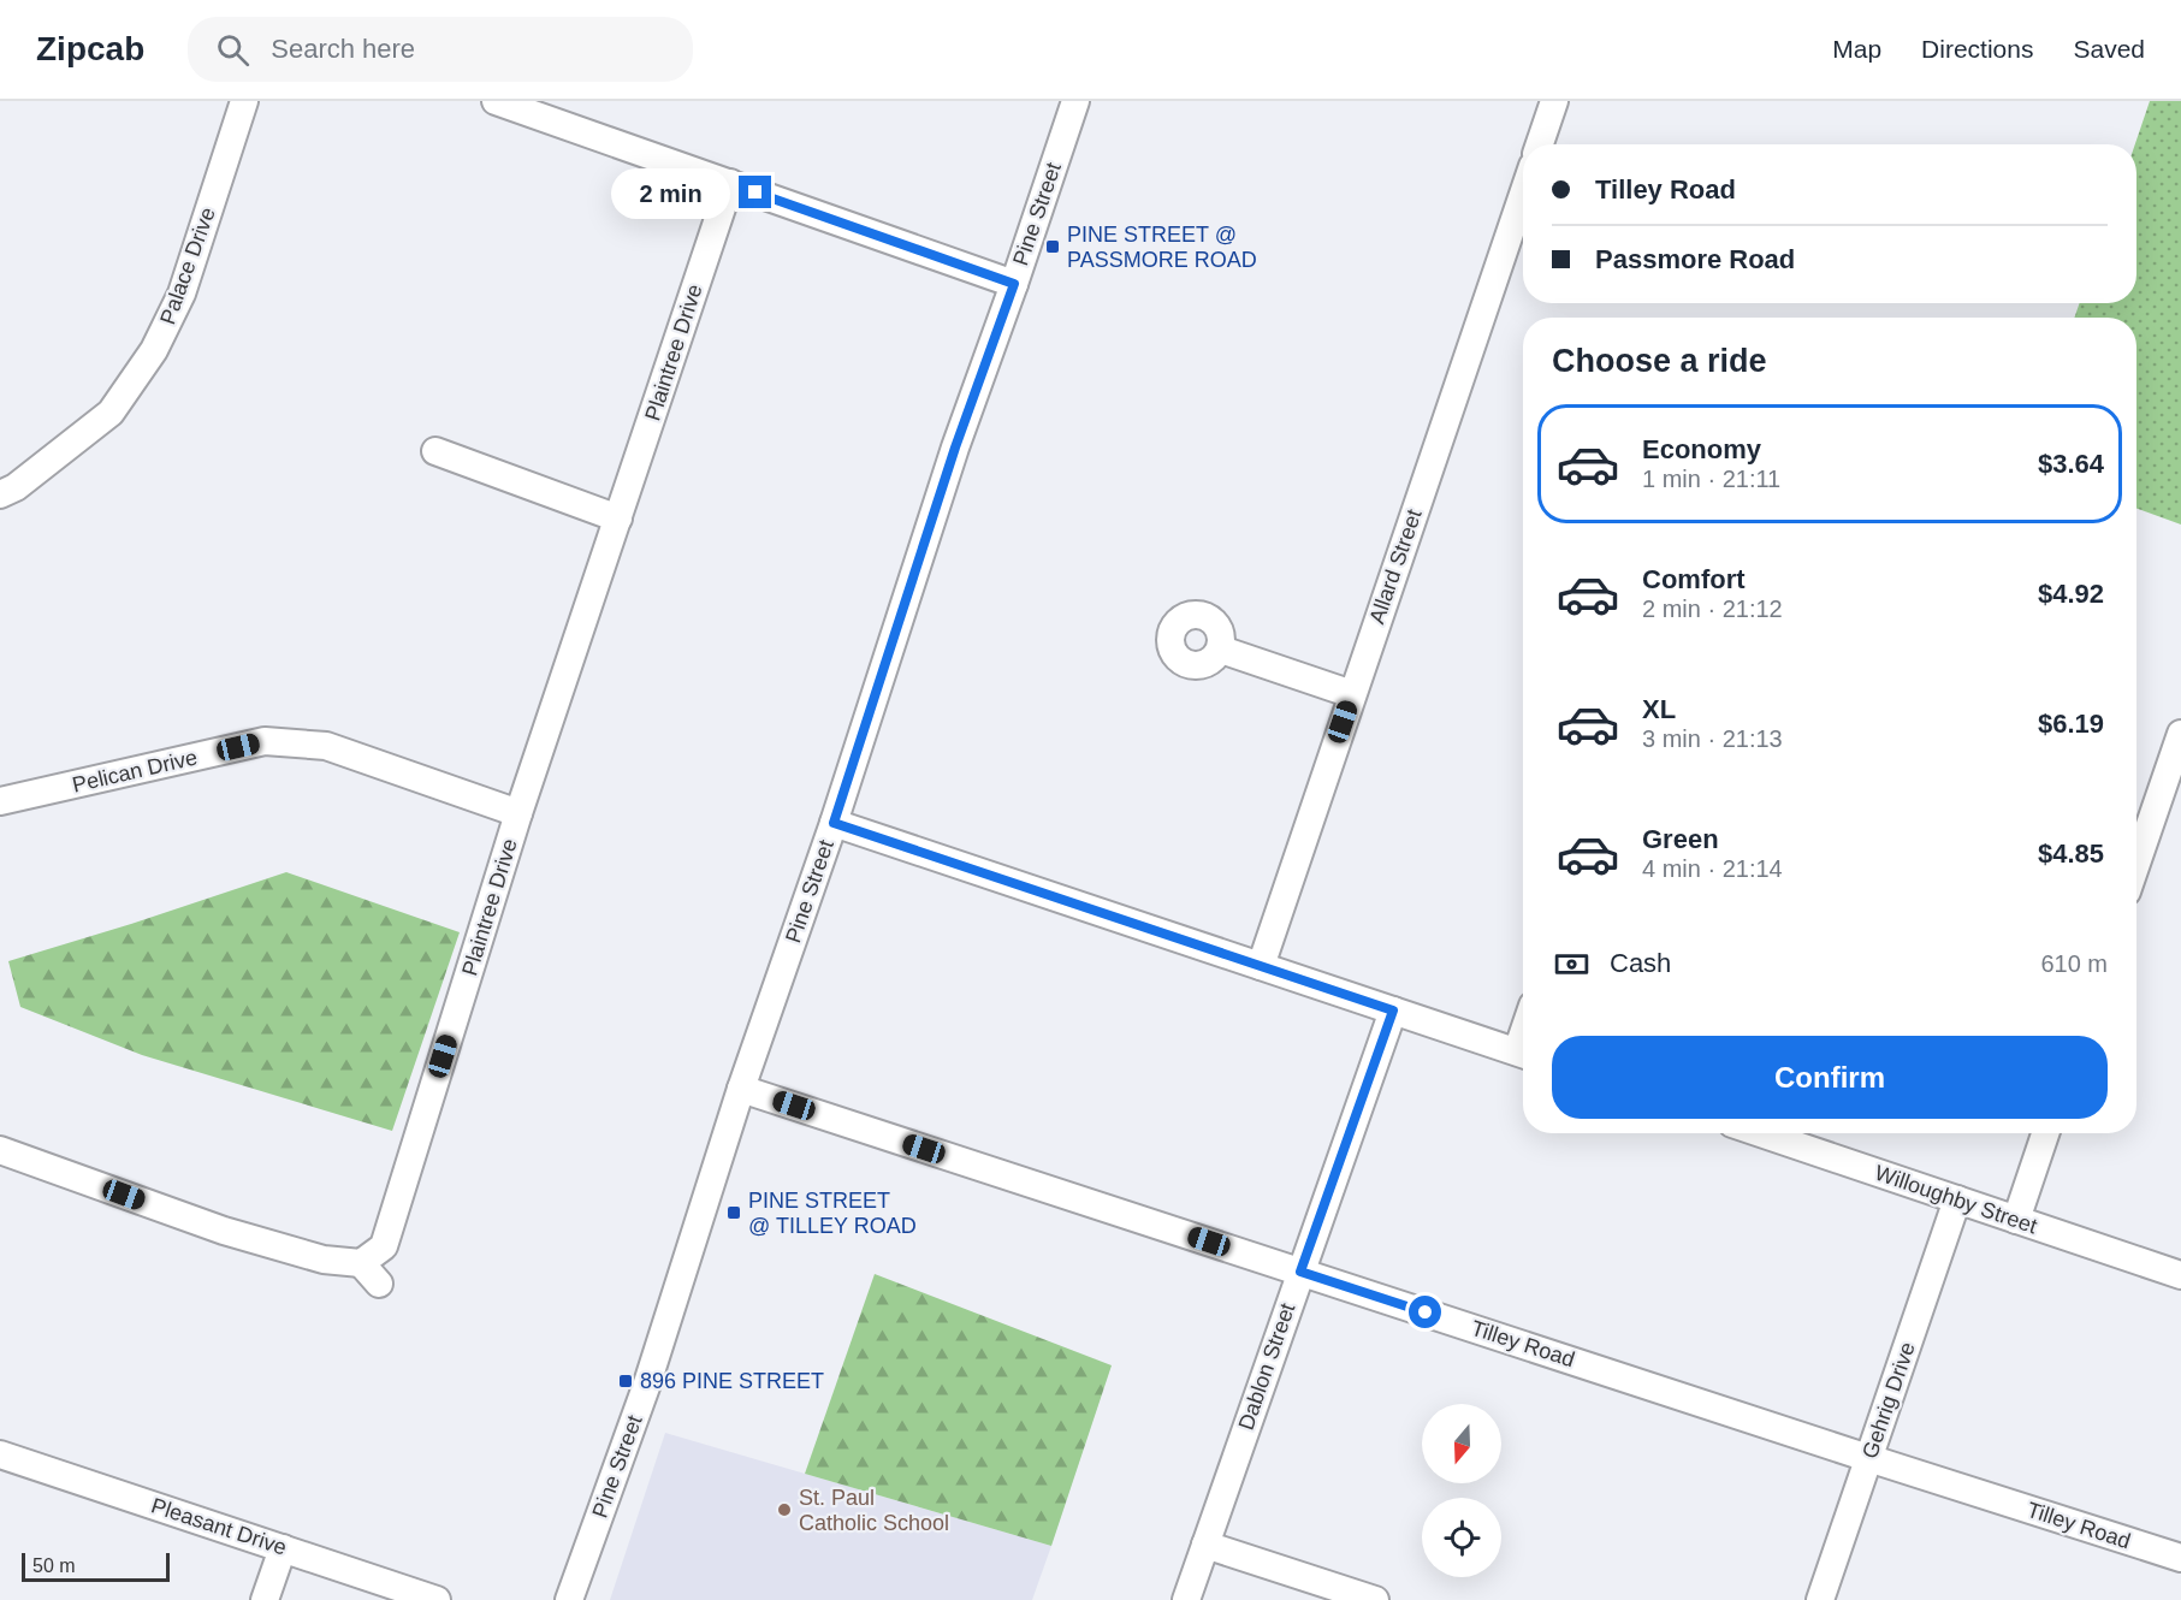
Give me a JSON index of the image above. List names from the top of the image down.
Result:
{
  "streets": {
    "street": [
      "Pine Street",
      "Palace Drive",
      "Plaintree Drive",
      "Allard Street",
      "Pelican Drive",
      "Willoughby Street",
      "Tilley Road",
      "Dablon Street",
      "Gehrig Drive",
      "Pleasant Drive"
    ]
  },
  "crossings": [
    ["Pine Street", "Tilley Road"],
    ["Plaintree Drive", "Pelican Drive"],
    ["Willoughby Street", "Gehrig Drive"],
    ["Tilley Road", "Dablon Street"],
    ["Tilley Road", "Gehrig Drive"]
  ],
  "places": {
    "transit": ["PINE STREET @ PASSMORE ROAD", "PINE STREET @ TILLEY ROAD", "896 PINE STREET"],
    "other": ["St. Paul Catholic School"]
  },
  "scale_bar": "50 m",
  "north": "bottom",
  "page": {
    "header": "Zipcab",
    "search": "Search here",
    "nav": ["Map", "Directions", "Saved"],
    "banner": ["Tilley Road", "Passmore Road"],
    "bubble": "2 min",
    "heading": "Choose a ride",
    "list": [
      {
        "name": "Economy",
        "note": "1 min · 21:11",
        "value": "$3.64"
      },
      {
        "name": "Comfort",
        "note": "2 min · 21:12",
        "value": "$4.92"
      },
      {
        "name": "XL",
        "note": "3 min · 21:13",
        "value": "$6.19"
      },
      {
        "name": "Green",
        "note": "4 min · 21:14",
        "value": "$4.85"
      }
    ],
    "pay": ["Cash", "610 m"],
    "buttons": "Confirm",
    "scale": "50 m"
  }
}
